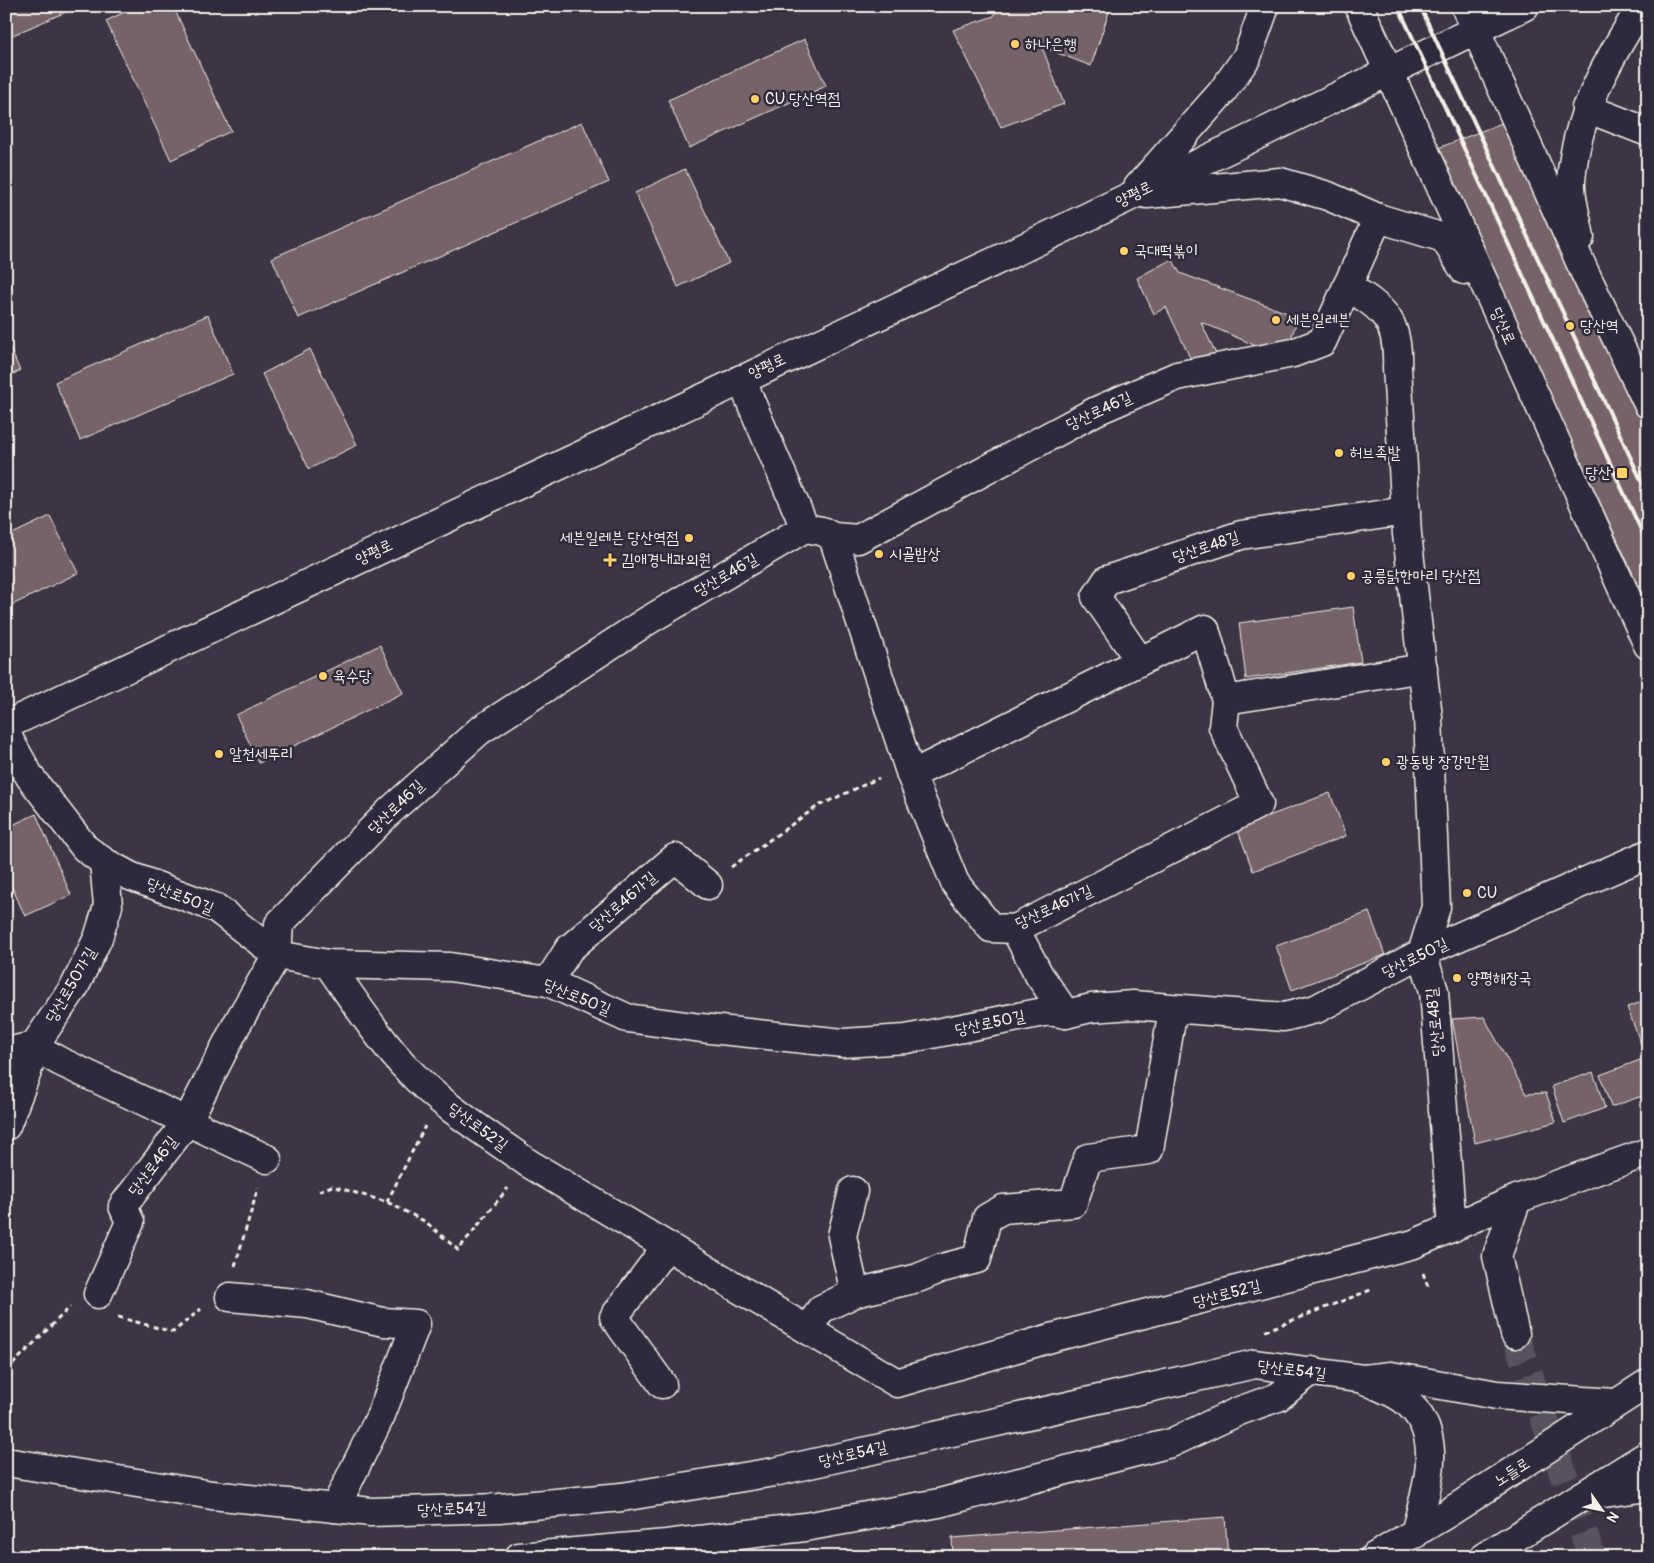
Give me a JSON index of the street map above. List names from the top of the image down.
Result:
{
  "streets": {
    "street": [
      "양평로",
      "당산로",
      "당산로46길",
      "당산로48길",
      "당산로50길",
      "당산로46가길",
      "당산로50가길",
      "당산로52길",
      "당산로54길",
      "노들로"
    ]
  },
  "crossings": [
    ["양평로", "당산로"],
    ["양평로", "당산로46길"],
    ["당산로46길", "당산로50길"],
    ["당산로46길", "당산로46가길"],
    ["당산로46길", "당산로50가길"],
    ["당산로48길", "당산로50길"],
    ["당산로48길", "당산로52길"],
    ["당산로50길", "당산로46가길"],
    ["당산로50길", "당산로50가길"],
    ["당산로50길", "당산로52길"]
  ],
  "places": {
    "other": [
      "하나은행",
      "CU 당산역점",
      "국대떡볶이",
      "세븐일레븐",
      "당산역",
      "허브족발",
      "세븐일레븐 당산역점",
      "시골밥상",
      "공릉닭한마리 당산점",
      "육수당",
      "알천세뚜리",
      "광동방 장강만월",
      "CU",
      "양평해장국"
    ],
    "transit": ["당산"],
    "health": ["김애경내과의원"]
  },
  "north": "bottom right"
}
